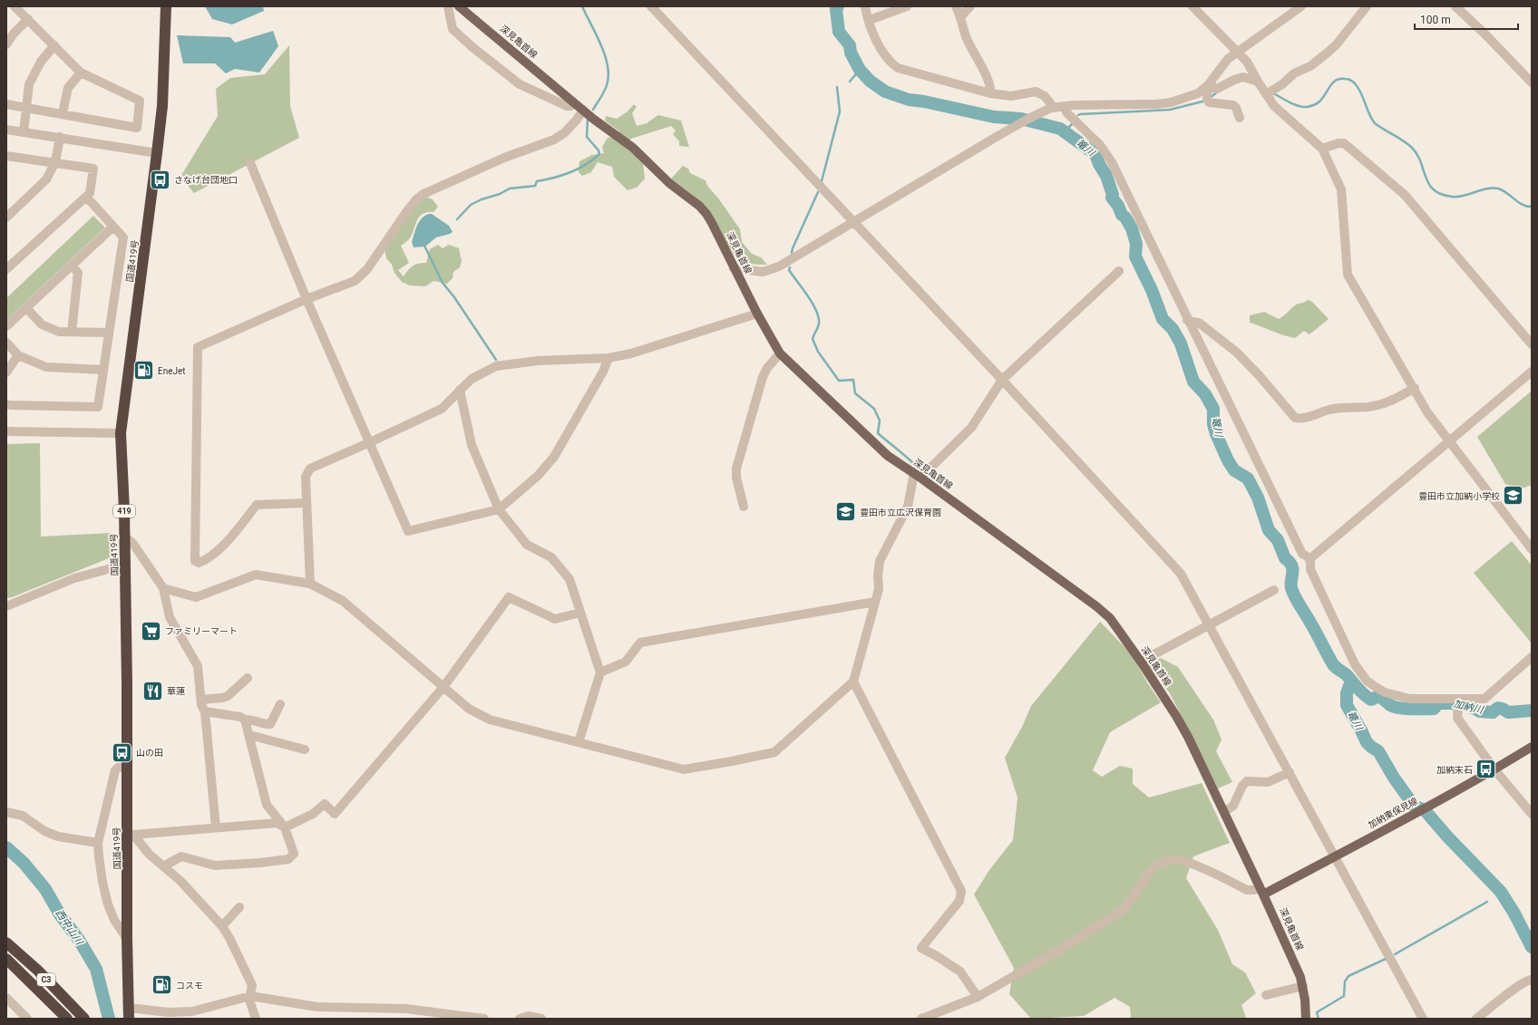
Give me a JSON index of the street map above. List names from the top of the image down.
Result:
{
  "streets": {
    "highway": ["国道419号", "419", "C3"],
    "main road": ["深見亀首線", "加納東保見線"]
  },
  "crossings": [
    ["深見亀首線", "加納東保見線"]
  ],
  "water": ["篭川", "加納川", "西中山川"],
  "places": {
    "bus stop": ["さなげ台団地口", "山の田", "加納末石"],
    "fuel station": ["EneJet", "コスモ"],
    "school or university": ["豊田市立加納小学校", "豊田市立広沢保育園"],
    "supermarket": ["ファミリーマート"],
    "restaurant": ["華蓮"]
  },
  "scale_bar": "100 m"
}
